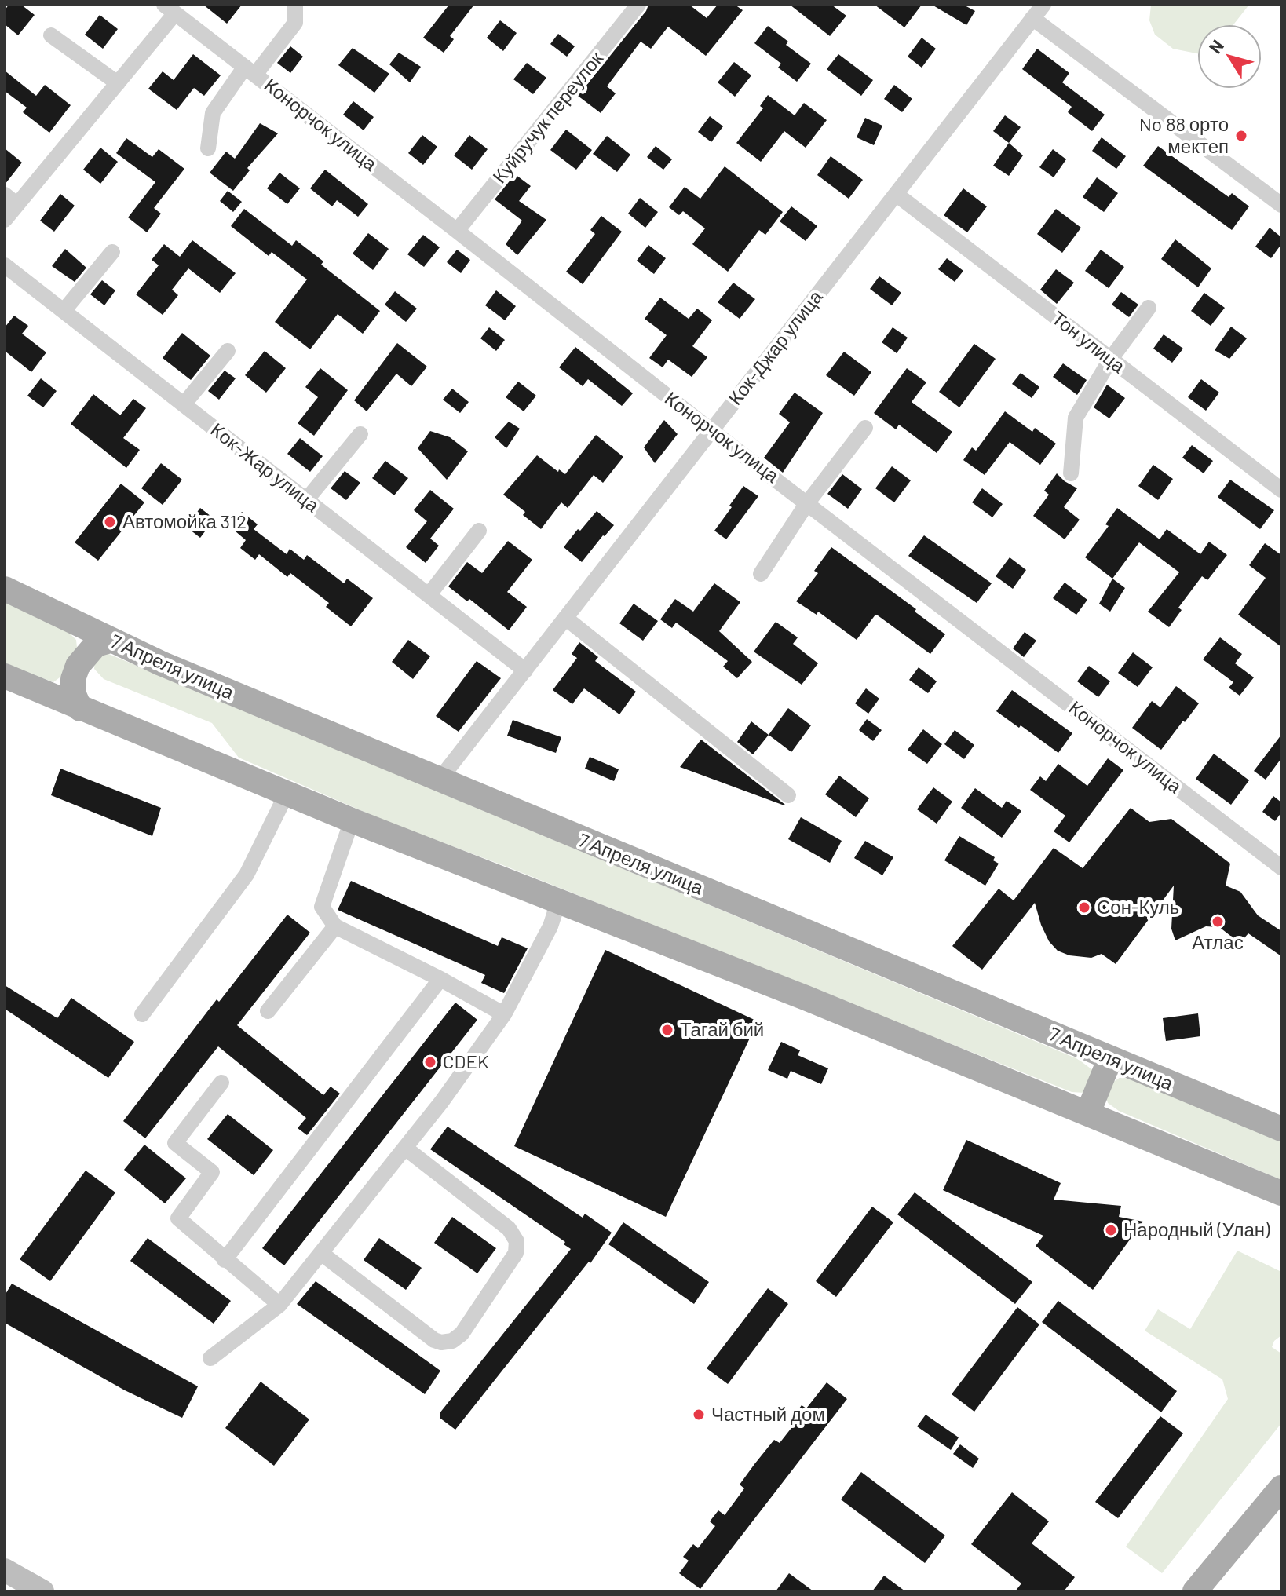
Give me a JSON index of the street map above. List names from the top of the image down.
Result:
{
  "streets": {
    "main road": ["7 Апреля улица"],
    "street": [
      "Куйручук переулок",
      "Конорчок улица",
      "Тон улица",
      "Кок-Джар улица",
      "Кок-Жар улица"
    ]
  },
  "crossings": [
    ["Куйручук переулок", "Конорчок улица"],
    ["Конорчок улица", "Кок-Джар улица"],
    ["Тон улица", "Кок-Джар улица"],
    ["Кок-Джар улица", "Кок-Жар улица"],
    ["Кок-Джар улица", "7 Апреля улица"]
  ],
  "places": [
    "No 88 орто мектеп",
    "Автомойка 312",
    "Сон-Куль",
    "Атлас",
    "Тагай бий",
    "CDEK",
    "Народный (Улан)",
    "Частный дом"
  ],
  "north": "top left"
}
